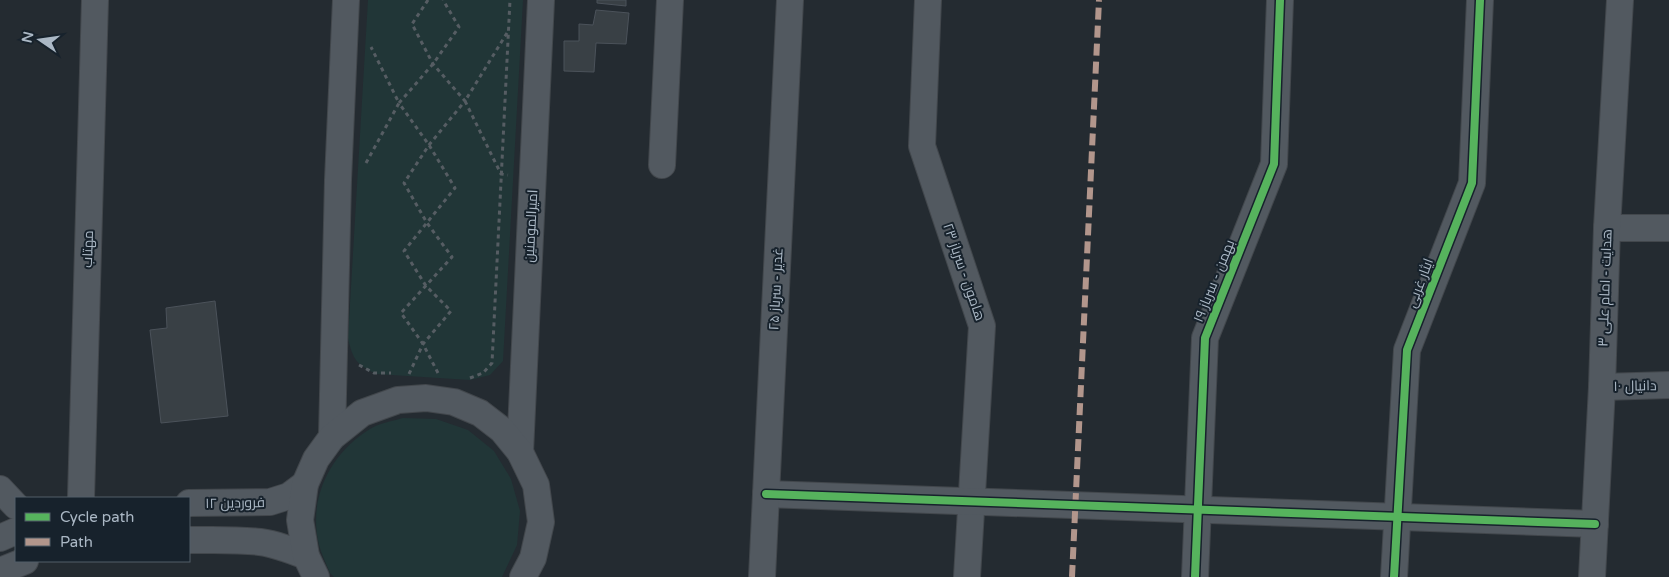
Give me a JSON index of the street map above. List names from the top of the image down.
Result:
{
  "streets": {
    "street": [
      "امیرالمومنین",
      "مهتاب",
      "هامون - سرباز ۲۳",
      "بهمن - سرباز ۱۹",
      "ایثار غربی",
      "هدایت - امام علی ۳",
      "غدیر - سرباز ۲۵",
      "دانیال ۱۰",
      "۱۲ فروردین"
    ]
  },
  "crossings": [
    ["هدایت - امام علی ۳", "دانیال ۱۰"]
  ],
  "legend": ["Cycle path", "Path"],
  "north": "left"
}
